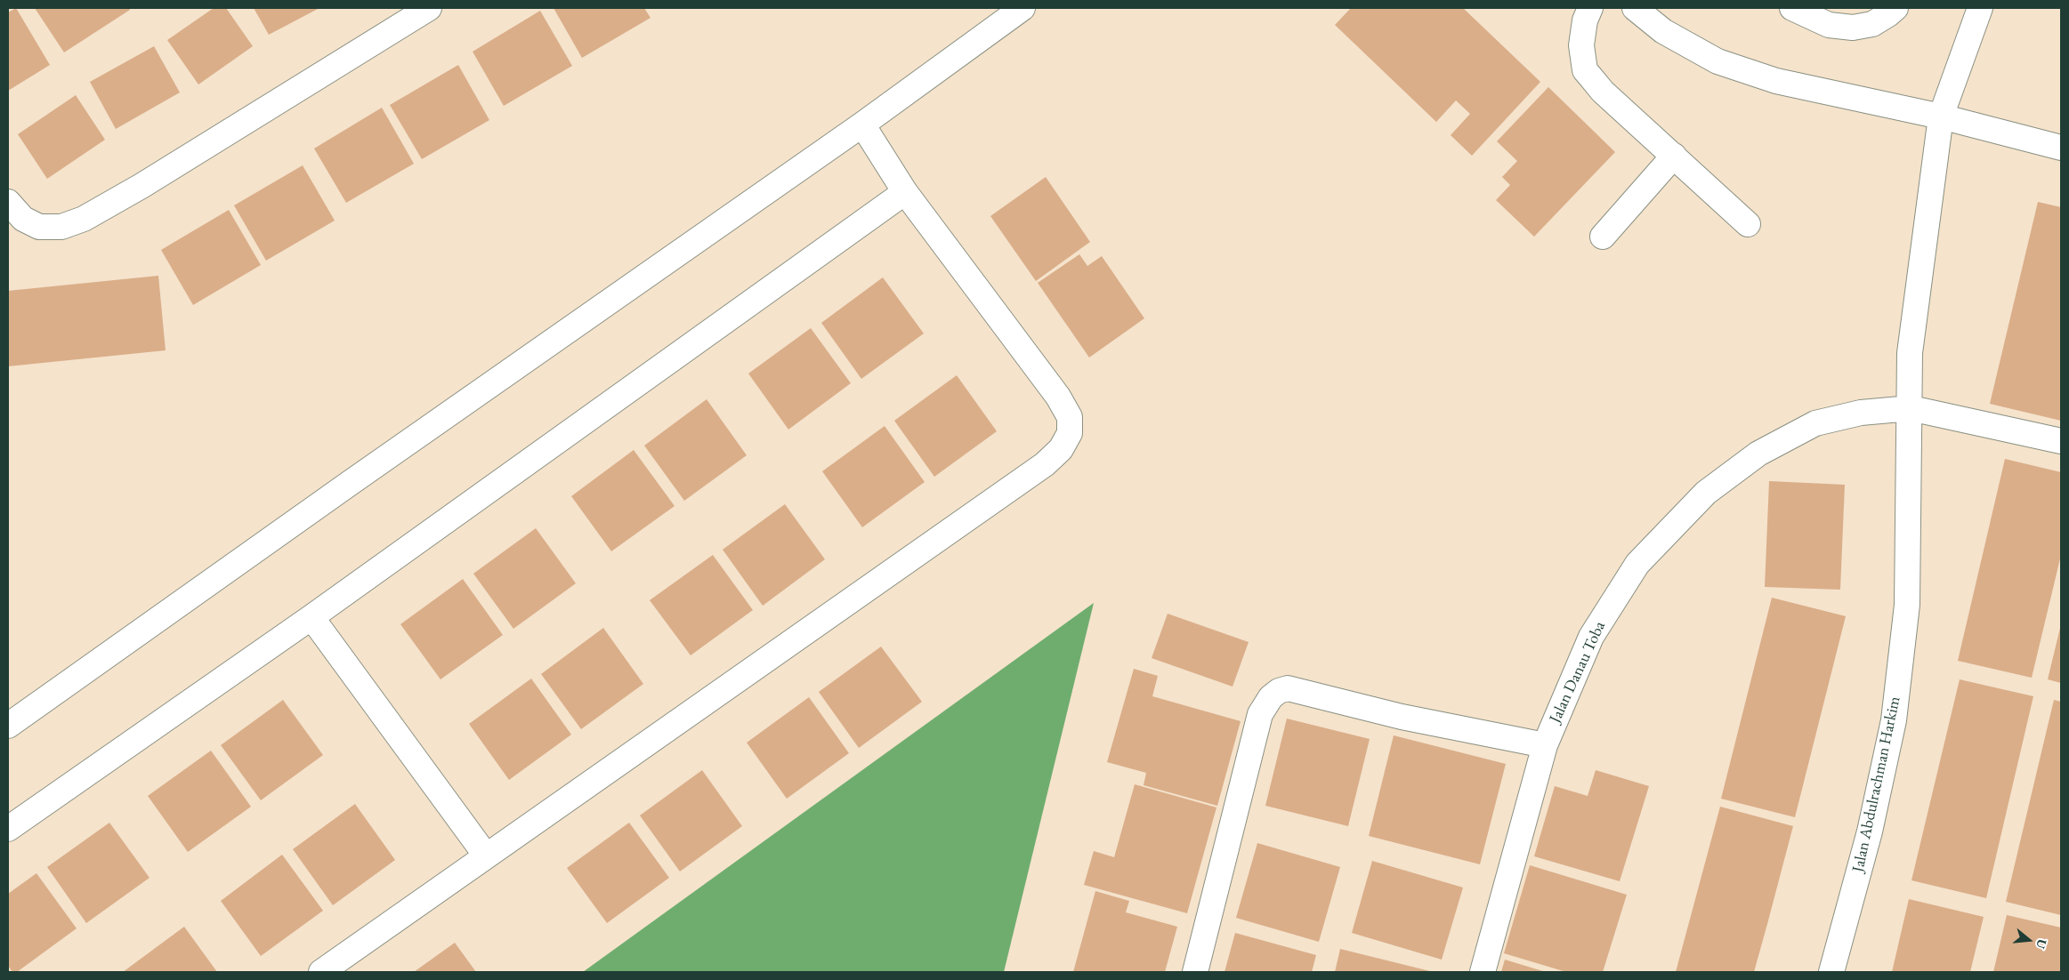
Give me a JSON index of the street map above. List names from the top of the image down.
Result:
{
  "streets": {
    "street": ["Jalan Danau Toba", "Jalan Abdulrachman Harkim"]
  },
  "crossings": [
    ["Jalan Danau Toba", "Jalan Abdulrachman Harkim"]
  ],
  "north": "right"
}
